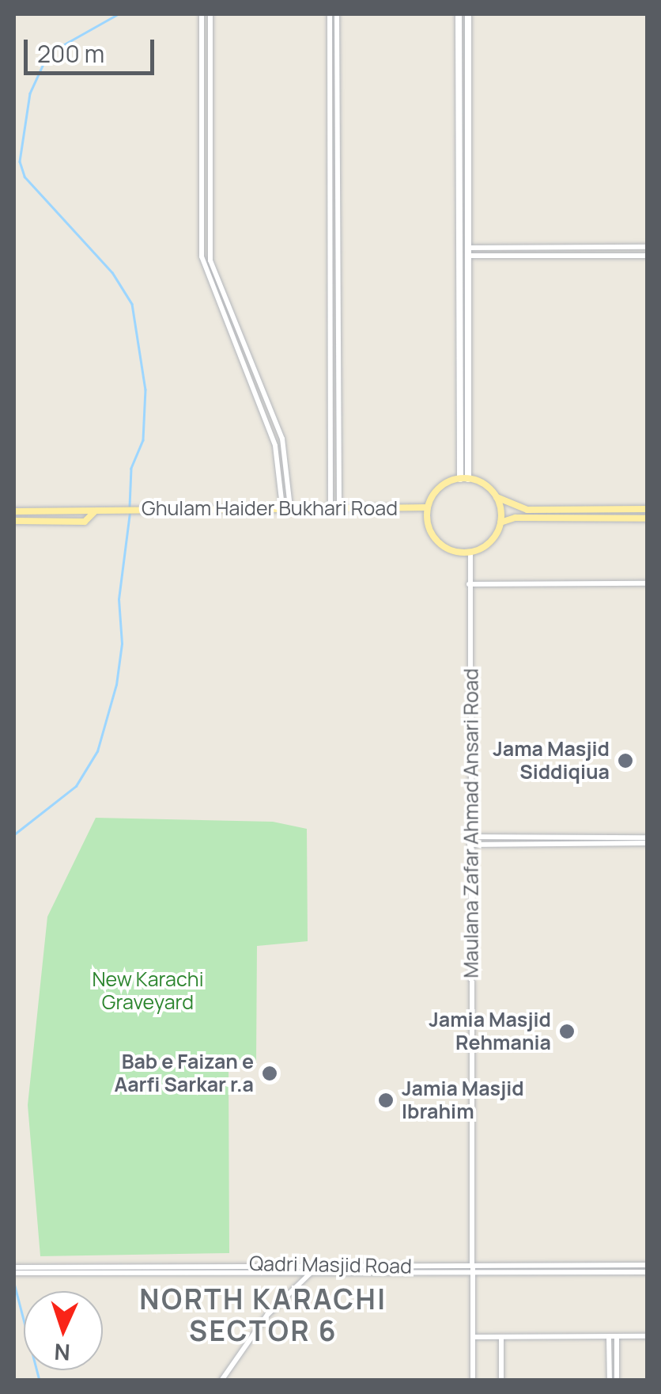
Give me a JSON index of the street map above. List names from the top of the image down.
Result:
{
  "streets": {
    "main road": ["Ghulam Haider Bukhari Road"],
    "street": ["Maulana Zafar Ahmad Ansari Road", "Qadri Masjid Road"]
  },
  "crossings": [
    ["Ghulam Haider Bukhari Road", "Maulana Zafar Ahmad Ansari Road"],
    ["Maulana Zafar Ahmad Ansari Road", "Qadri Masjid Road"]
  ],
  "districts": ["NORTH KARACHI SECTOR 6"],
  "parks": ["New Karachi Graveyard"],
  "places": [
    "Jama Masjid Siddiqiua",
    "Jamia Masjid Rehmania",
    "Bab e Faizan e Aarfi Sarkar r.a",
    "Jamia Masjid Ibrahim"
  ],
  "scale_bar": "200 m",
  "north": "bottom"
}
